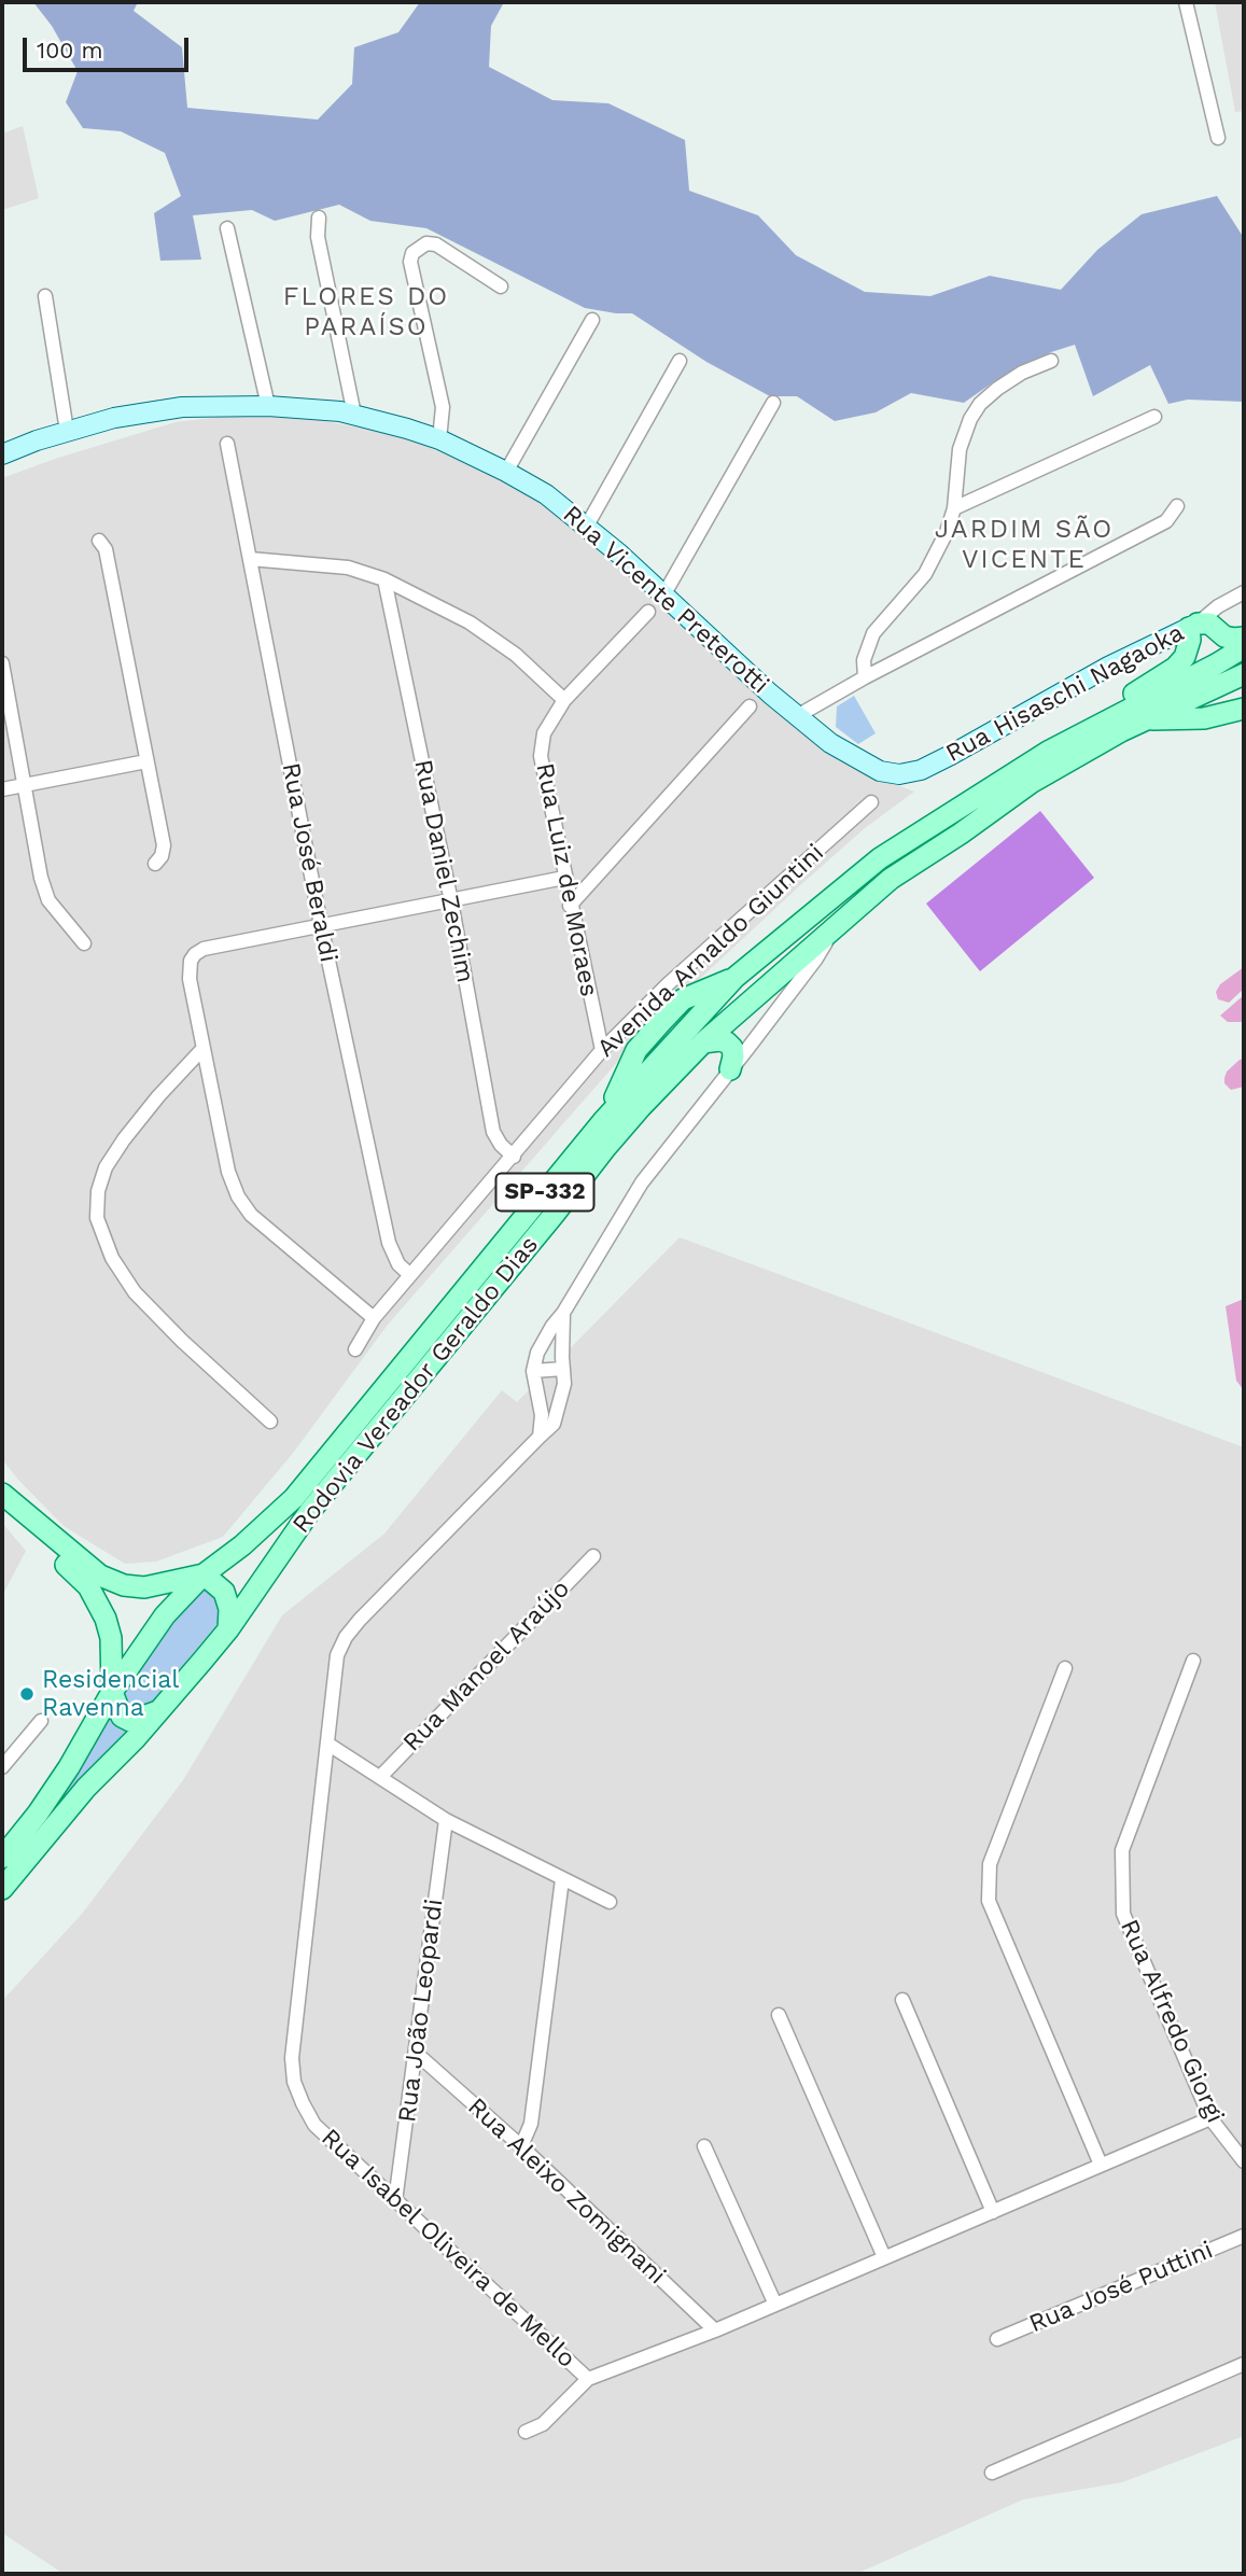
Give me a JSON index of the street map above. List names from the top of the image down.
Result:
{
  "streets": {
    "main road": ["SP-332", "Rodovia Vereador Geraldo Dias"],
    "street": [
      "Rua Vicente Preterotti",
      "Rua Hisaschi Nagaoka",
      "Rua José Beraldi",
      "Rua Daniel Zechim",
      "Rua Luiz de Moraes",
      "Avenida Arnaldo Giuntini",
      "Rua Manoel Araújo",
      "Rua João Leopardi",
      "Rua Alfredo Giorgi",
      "Rua Aleixo Zomignani",
      "Rua Isabel Oliveira de Mello",
      "Rua José Puttini"
    ]
  },
  "crossings": [
    ["Rua Vicente Preterotti", "Rua Hisaschi Nagaoka"],
    ["Rua José Beraldi", "Avenida Arnaldo Giuntini"],
    ["Rua Daniel Zechim", "Avenida Arnaldo Giuntini"],
    ["Rua Luiz de Moraes", "Avenida Arnaldo Giuntini"],
    ["Rua João Leopardi", "Rua Aleixo Zomignani"],
    ["Rua João Leopardi", "Rua Isabel Oliveira de Mello"],
    ["Rua Alfredo Giorgi", "Rua Isabel Oliveira de Mello"],
    ["Rua Aleixo Zomignani", "Rua Isabel Oliveira de Mello"]
  ],
  "districts": ["FLORES DO PARAÍSO", "JARDIM SÃO VICENTE"],
  "places": ["Residencial Ravenna"],
  "scale_bar": "100 m"
}
